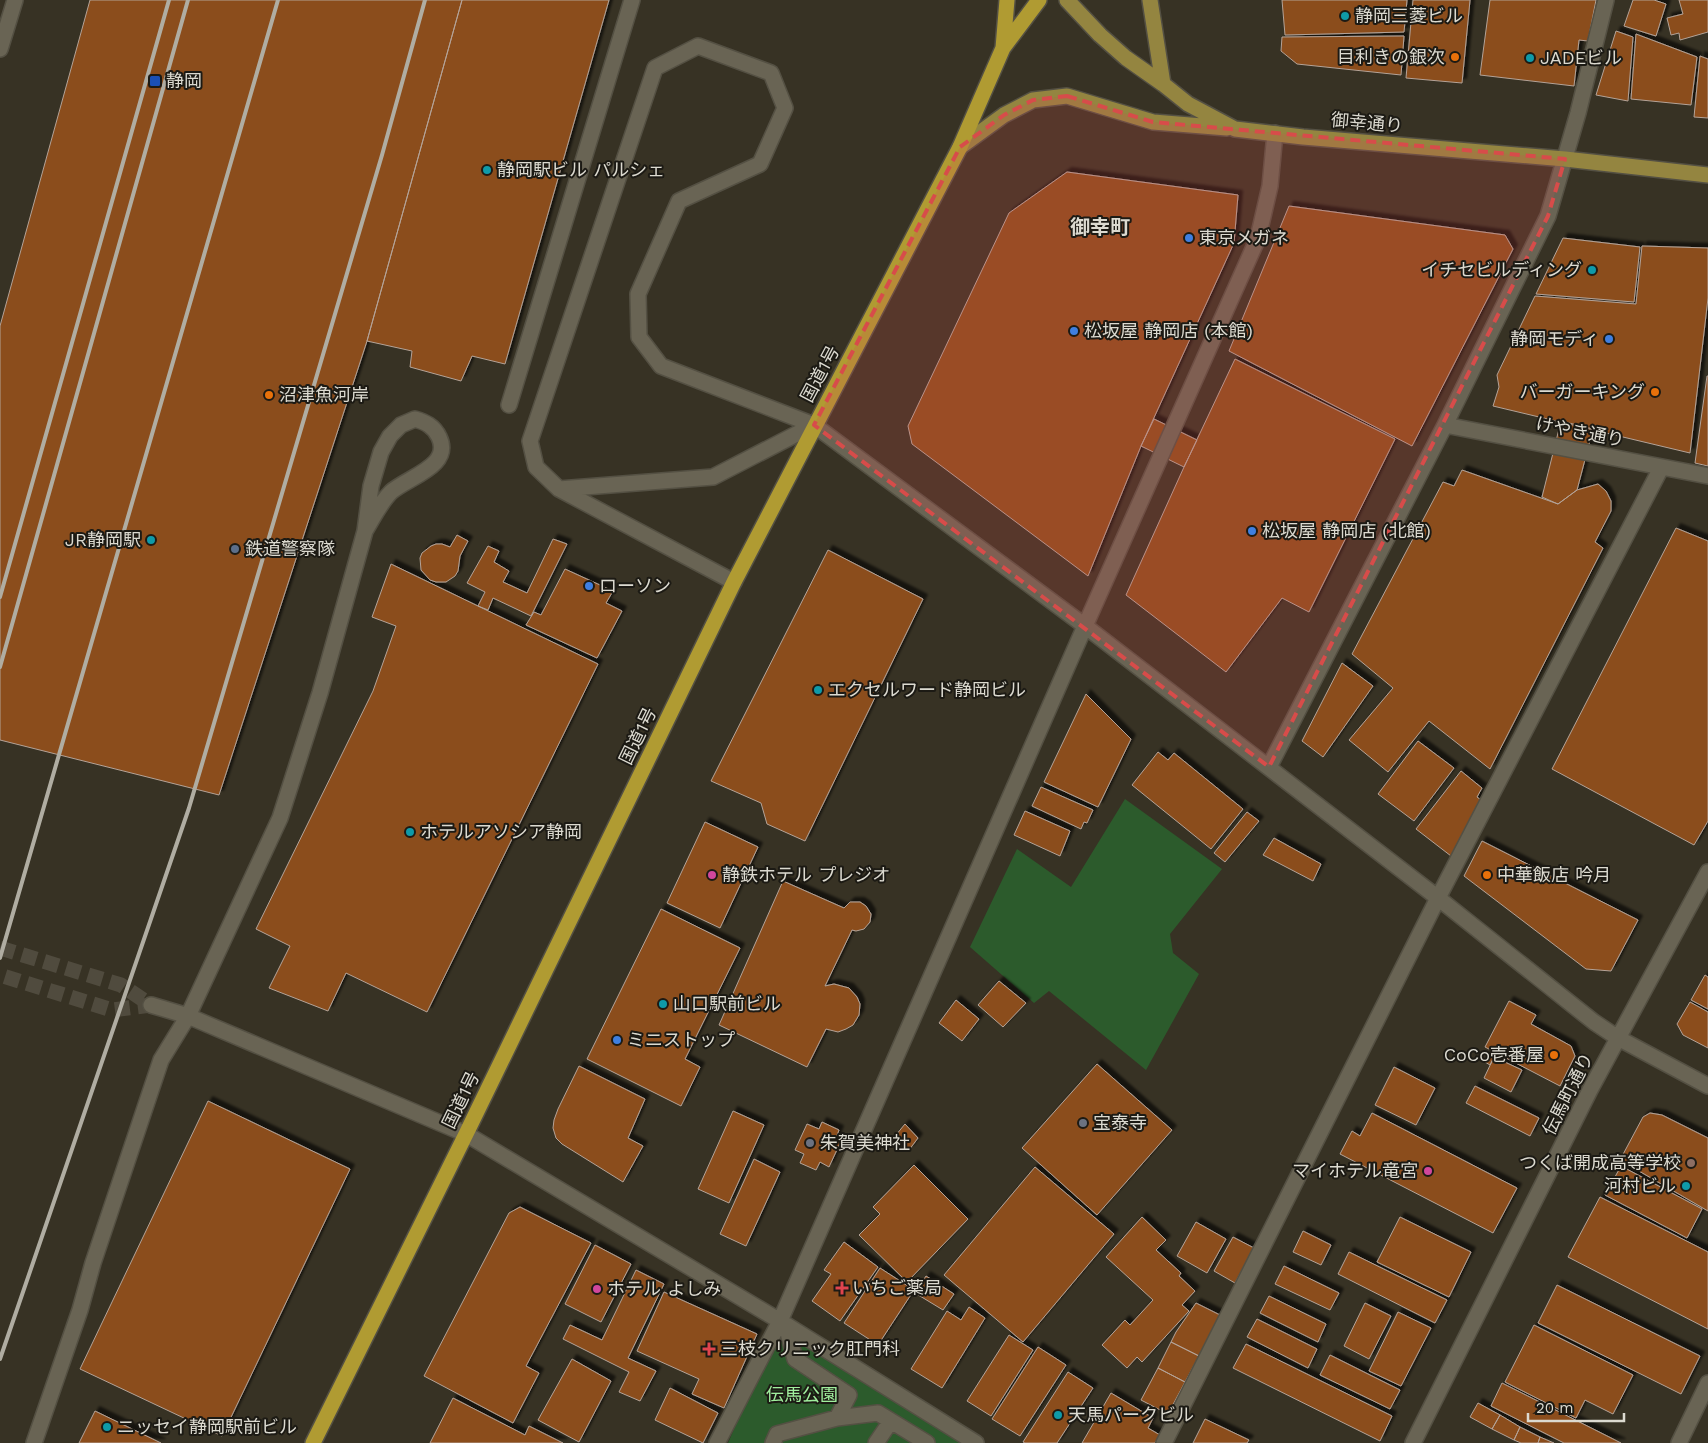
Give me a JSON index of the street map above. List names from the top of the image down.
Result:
{
  "streets": {
    "highway": ["国道1号"],
    "main road": ["御幸通り"],
    "street": ["けやき通り", "伝馬町通り"]
  },
  "districts": ["御幸町"],
  "parks": ["伝馬公園"],
  "places": {
    "other": [
      "静岡三菱ビル",
      "目利きの銀次",
      "JADEビル",
      "静岡駅ビル パルシェ",
      "東京メガネ",
      "イチセビルディング",
      "松坂屋 静岡店 (本館)",
      "静岡モディ",
      "バーガーキング",
      "沼津魚河岸",
      "松坂屋 静岡店 (北館)",
      "JR静岡駅",
      "鉄道警察隊",
      "ローソン",
      "エクセルワード静岡ビル",
      "ホテルアソシア静岡",
      "静鉄ホテル プレジオ",
      "中華飯店 吟月",
      "山口駅前ビル",
      "ミニストップ",
      "CoCo壱番屋",
      "宝泰寺",
      "朱賀美神社",
      "つくば開成高等学校",
      "マイホテル竜宮",
      "河村ビル",
      "ホテル よしみ",
      "天馬パークビル",
      "ニッセイ静岡駅前ビル"
    ],
    "transit": ["静岡"],
    "health": ["いちご薬局", "三枝クリニック肛門科"]
  },
  "scale_bar": "20 m"
}
